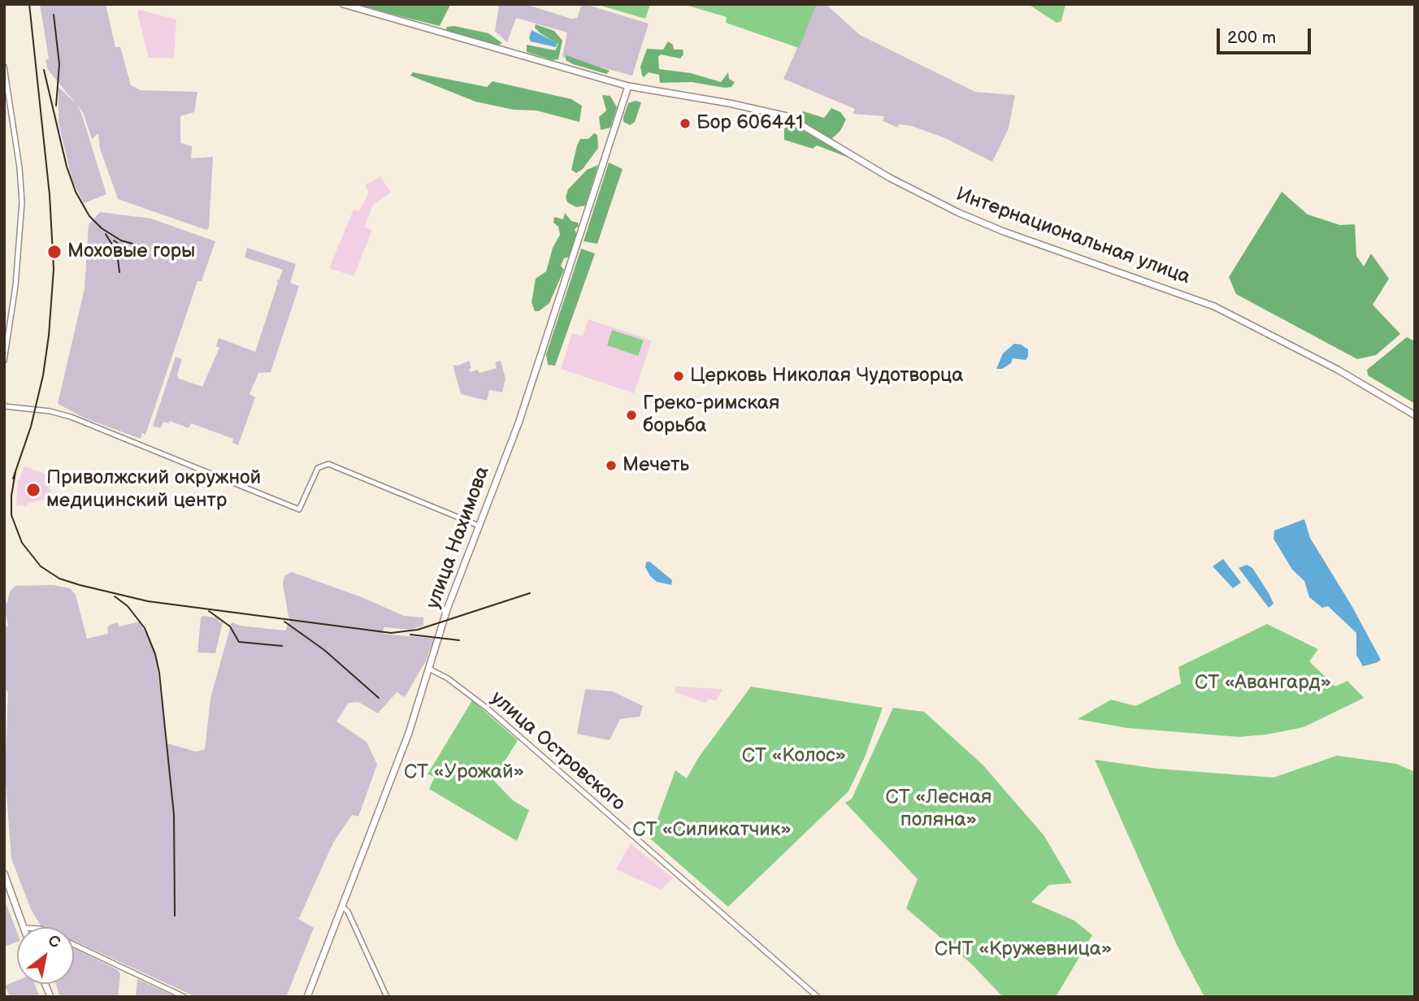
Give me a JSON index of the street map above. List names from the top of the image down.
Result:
{
  "streets": {
    "main road": ["Интернациональная улица", "улица Нахимова"],
    "street": ["улица Островского"]
  },
  "crossings": [
    ["Интернациональная улица", "улица Нахимова"],
    ["улица Нахимова", "улица Островского"]
  ],
  "parks": [
    "СТ «Авангард»",
    "СТ «Колос»",
    "СТ «Урожай»",
    "СТ «Лесная поляна»",
    "СТ «Силикатчик»",
    "СНТ «Кружевница»"
  ],
  "places": [
    "Бор 606441",
    "Моховые горы",
    "Церковь Николая Чудотворца",
    "Греко-римская борьба",
    "Мечеть",
    "Приволжский окружной медицинский центр"
  ],
  "scale_bar": "200 m",
  "north": "top right"
}
